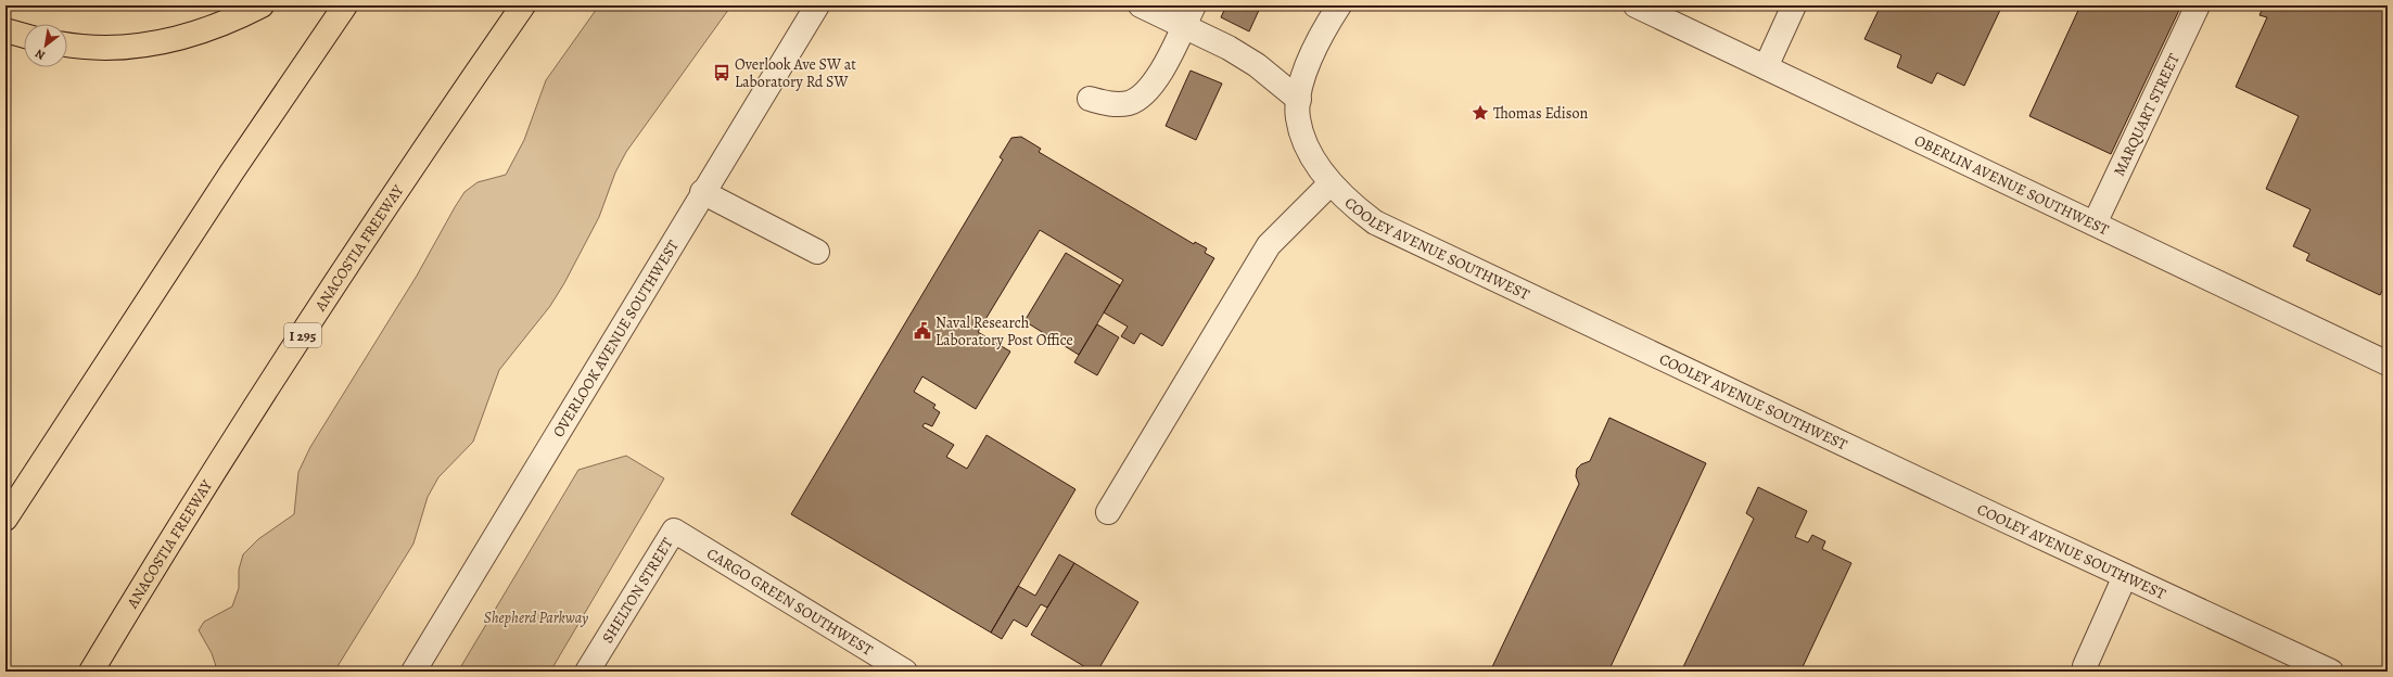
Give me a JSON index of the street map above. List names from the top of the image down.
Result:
{
  "streets": {
    "highway": ["ANACOSTIA FREEWAY", "I 295"],
    "street": [
      "MARQUART STREET",
      "OBERLIN AVENUE SOUTHWEST",
      "COOLEY AVENUE SOUTHWEST",
      "OVERLOOK AVENUE SOUTHWEST",
      "SHELTON STREET",
      "CARGO GREEN SOUTHWEST"
    ]
  },
  "crossings": [
    ["MARQUART STREET", "OBERLIN AVENUE SOUTHWEST"],
    ["SHELTON STREET", "CARGO GREEN SOUTHWEST"]
  ],
  "parks": ["Shepherd Parkway"],
  "places": {
    "bus stop": ["Overlook Ave SW at Laboratory Rd SW"],
    "place": ["Thomas Edison"],
    "public building": ["Naval Research Laboratory Post Office"]
  },
  "north": "bottom left"
}
